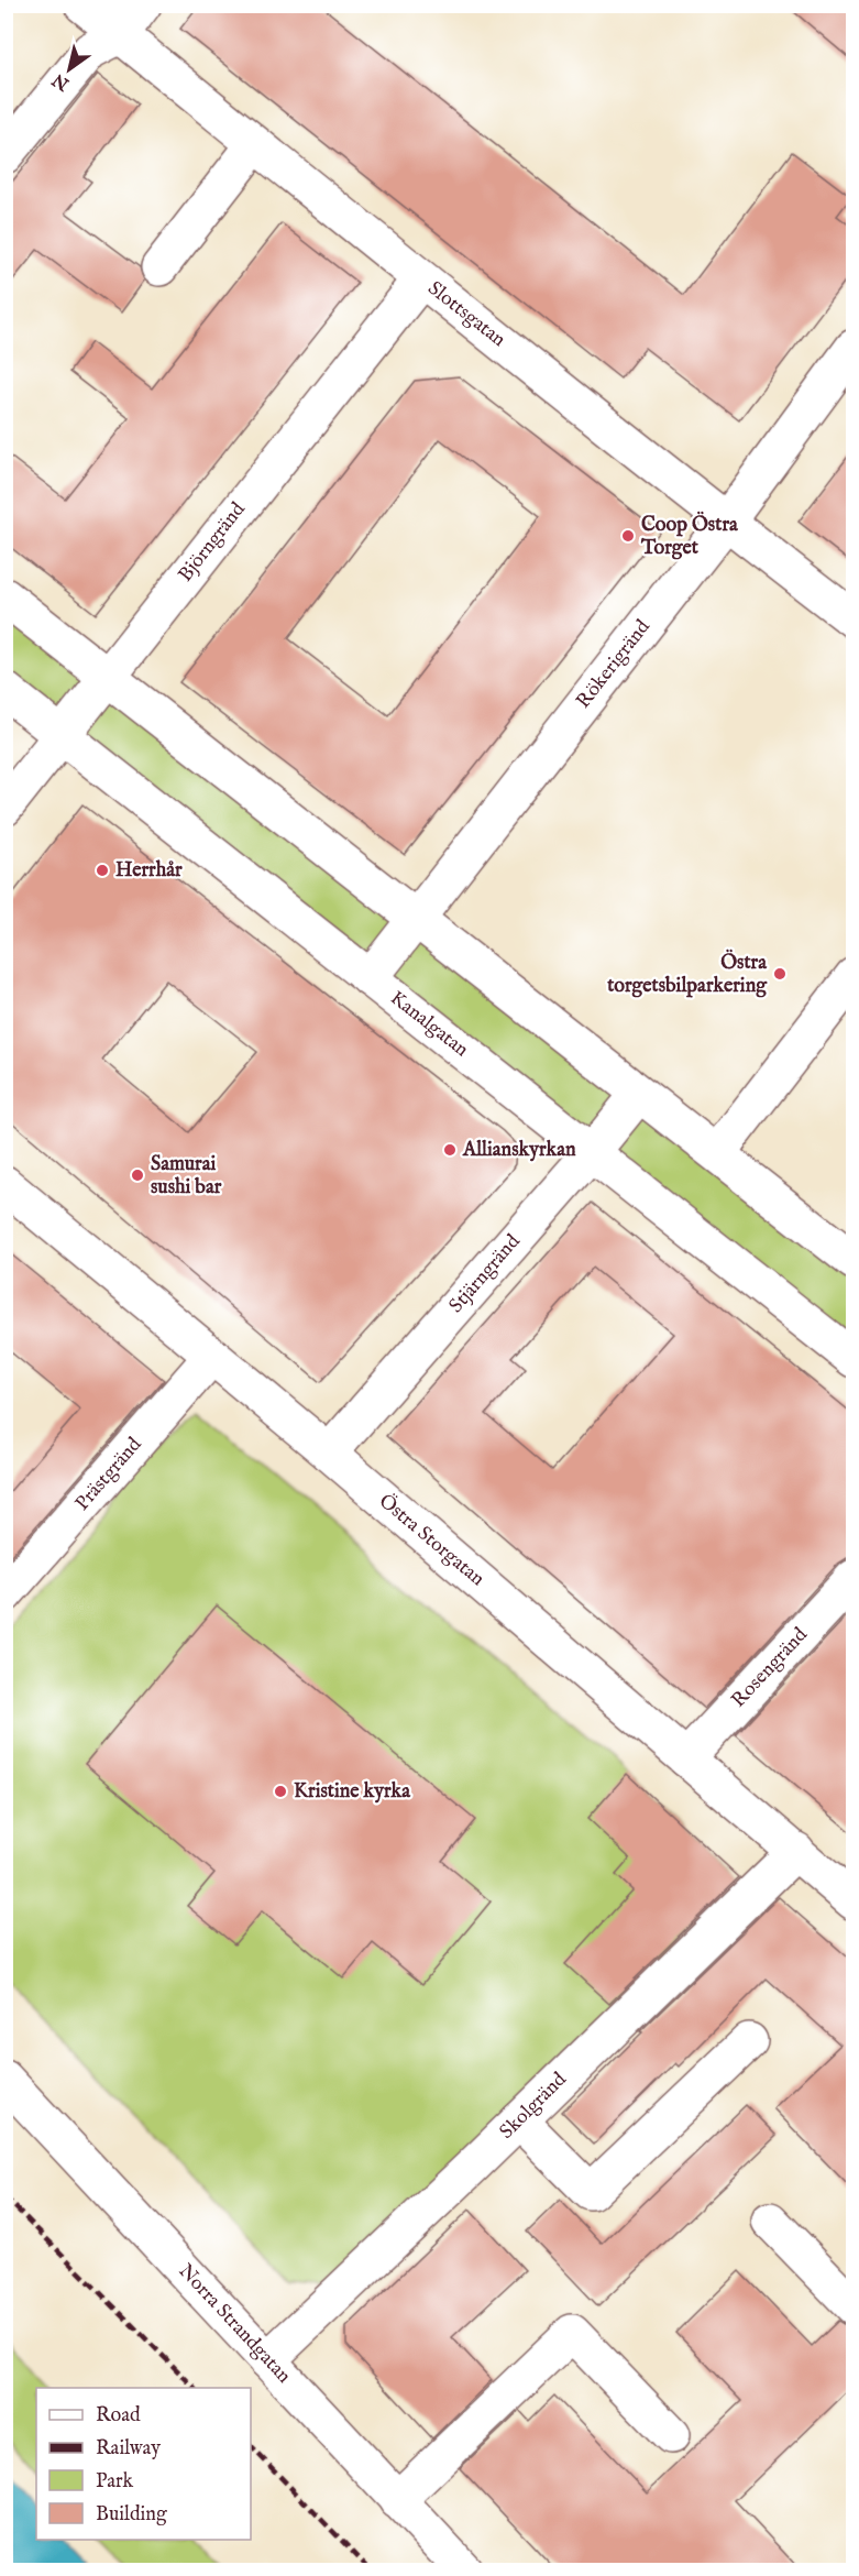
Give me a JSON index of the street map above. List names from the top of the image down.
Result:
{
  "streets": {
    "street": [
      "Slottsgatan",
      "Björngränd",
      "Rökerigränd",
      "Kanalgatan",
      "Stjärngränd",
      "Prästgränd",
      "Östra Storgatan",
      "Rosengränd",
      "Skolgränd",
      "Norra Strandgatan"
    ]
  },
  "crossings": [
    ["Slottsgatan", "Björngränd"],
    ["Slottsgatan", "Rökerigränd"],
    ["Björngränd", "Kanalgatan"],
    ["Rökerigränd", "Kanalgatan"],
    ["Kanalgatan", "Stjärngränd"],
    ["Stjärngränd", "Östra Storgatan"],
    ["Prästgränd", "Östra Storgatan"],
    ["Östra Storgatan", "Rosengränd"],
    ["Östra Storgatan", "Skolgränd"],
    ["Skolgränd", "Norra Strandgatan"]
  ],
  "places": [
    "Coop Östra Torget",
    "Herrhår",
    "Östra torgetsbilparkering",
    "Allianskyrkan",
    "Samurai sushi bar",
    "Kristine kyrka"
  ],
  "legend": [
    "Road",
    "Railway",
    "Park",
    "Building"
  ],
  "north": "bottom left"
}
